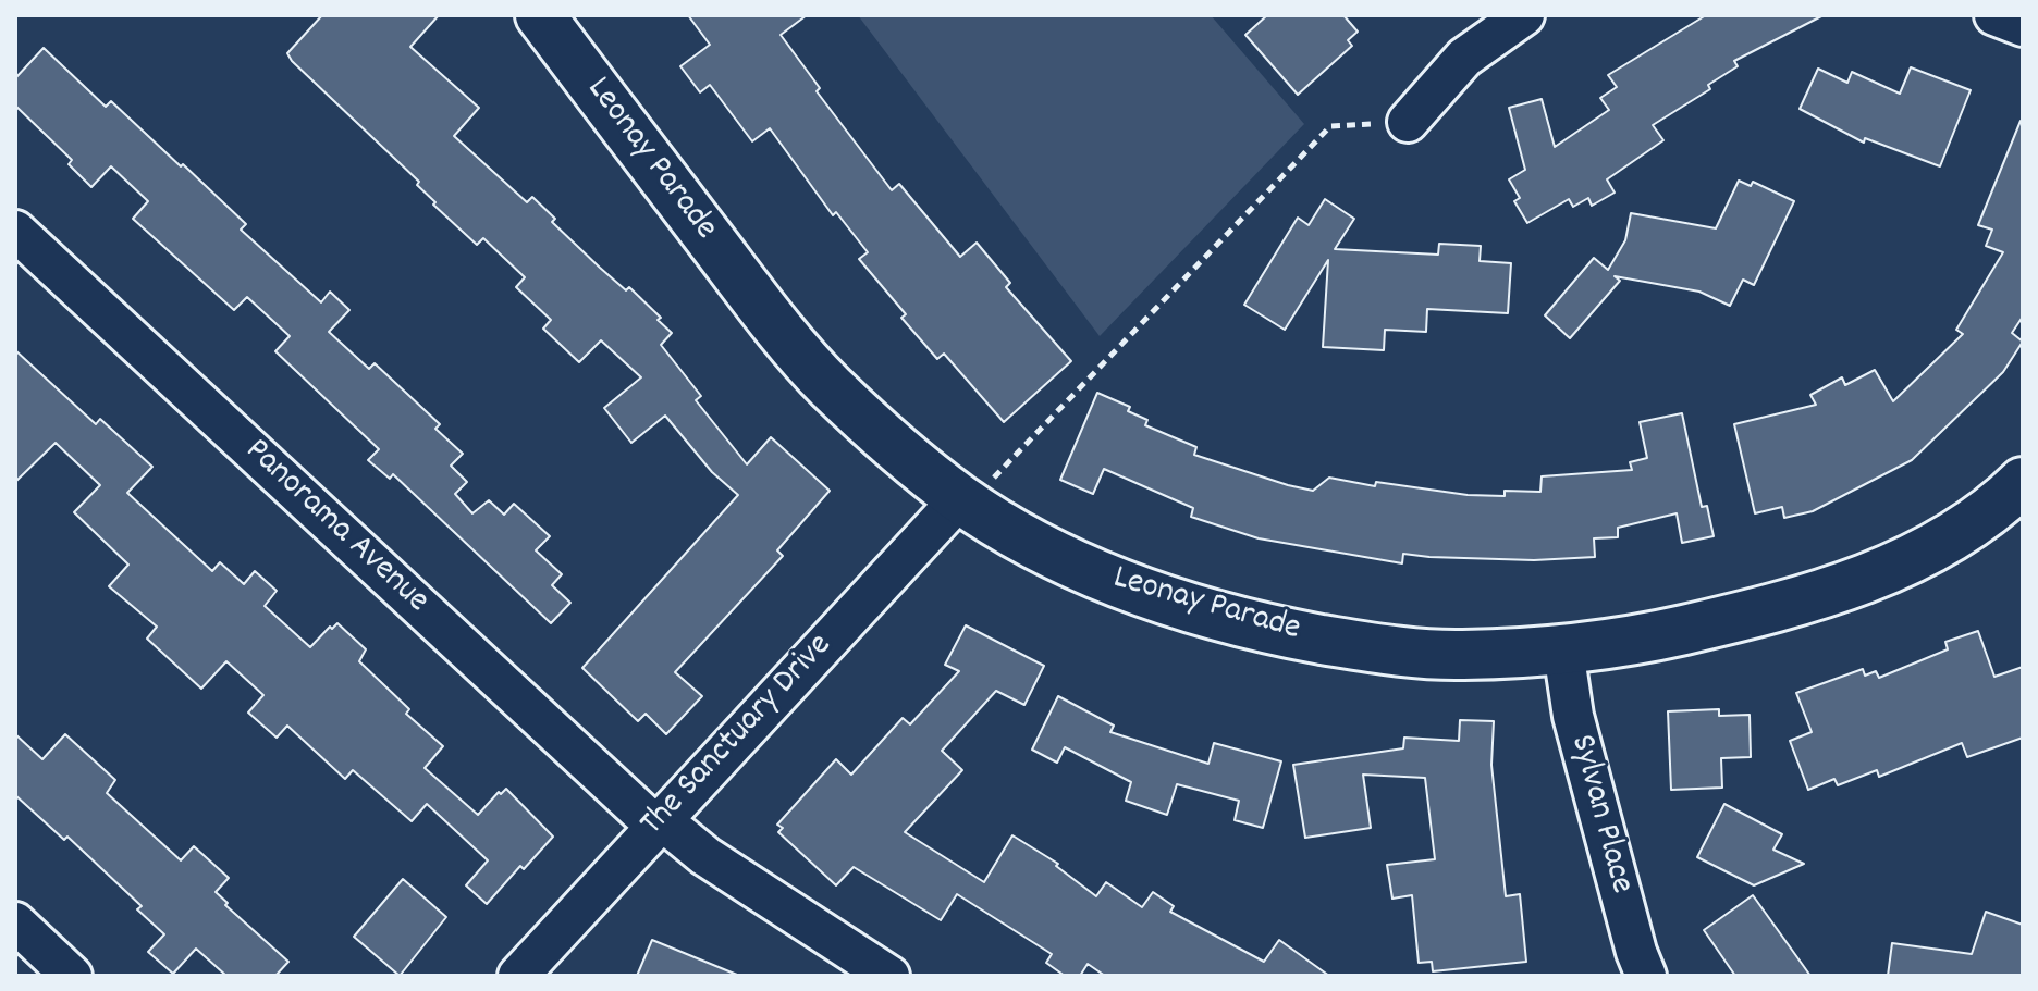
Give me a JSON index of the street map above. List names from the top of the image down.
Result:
{
  "streets": {
    "street": [
      "Leonay Parade",
      "Panorama Avenue",
      "The Sanctuary Drive",
      "Sylvan Place"
    ]
  },
  "crossings": [
    ["Leonay Parade", "The Sanctuary Drive"],
    ["Leonay Parade", "Sylvan Place"],
    ["Panorama Avenue", "The Sanctuary Drive"]
  ]
}
